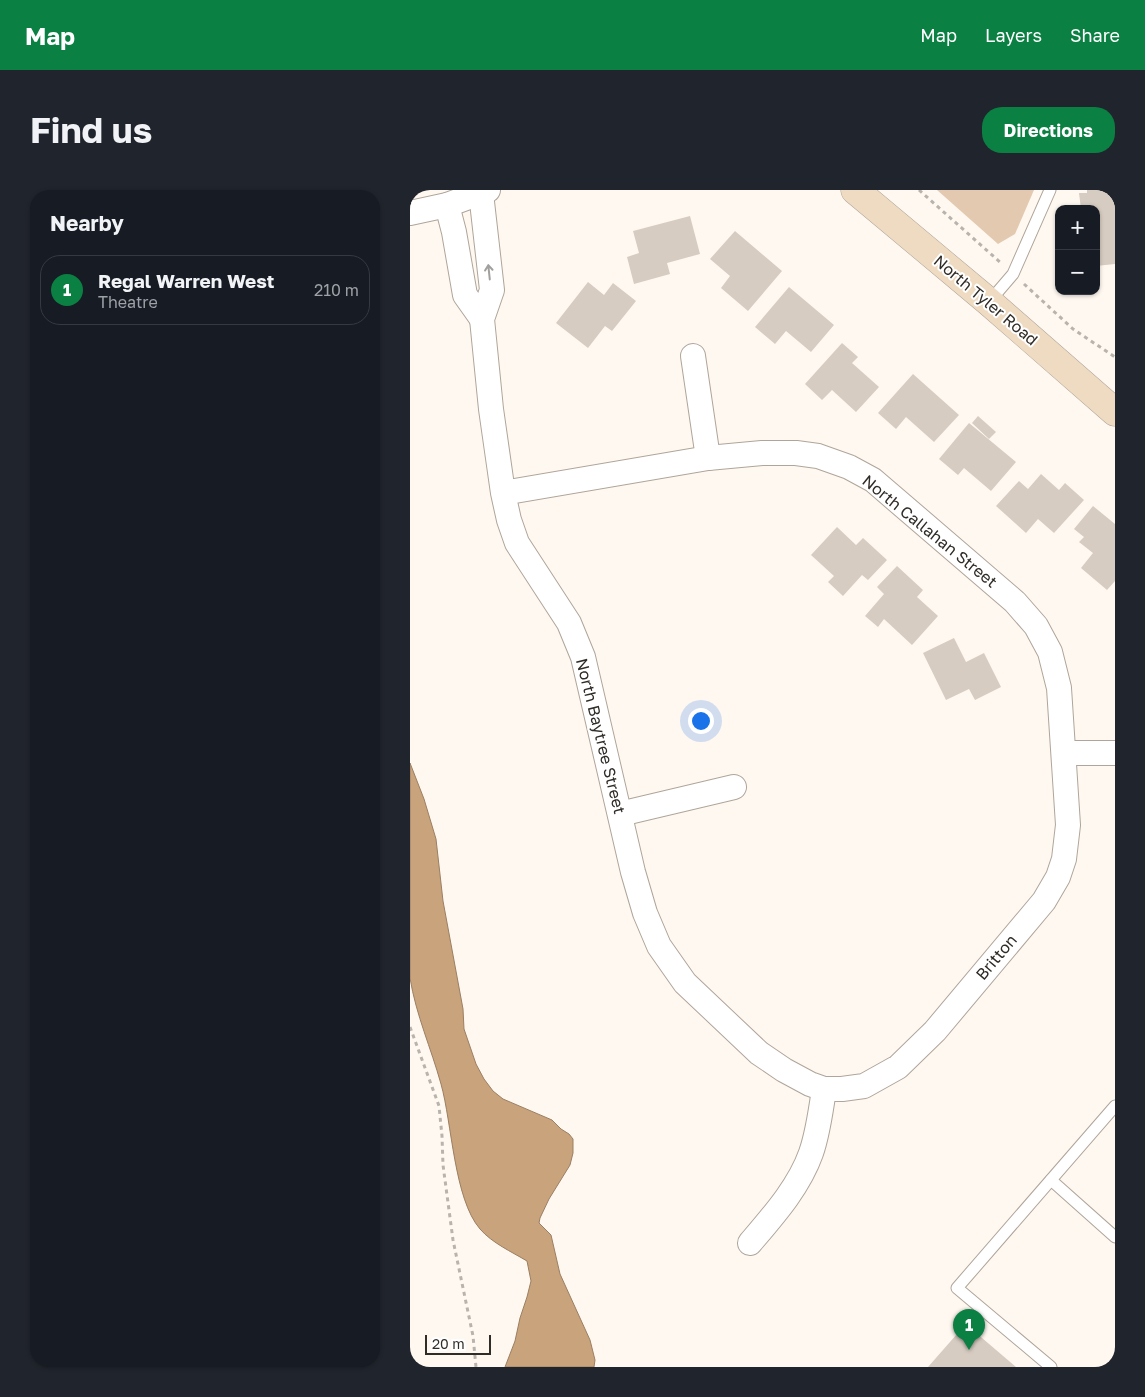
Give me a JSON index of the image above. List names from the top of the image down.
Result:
{
  "streets": {
    "main road": ["North Tyler Road"],
    "street": ["North Callahan Street", "North Baytree Street", "Britton"]
  },
  "crossings": [
    ["North Callahan Street", "North Baytree Street"],
    ["North Callahan Street", "Britton"],
    ["North Baytree Street", "Britton"]
  ],
  "scale_bar": "20 m",
  "page": {
    "header": "Map",
    "nav": ["Map", "Layers", "Share"],
    "buttons": "Directions",
    "title": "Find us",
    "heading": "Nearby",
    "map_buttons": ["+", "−"],
    "list": [
      {
        "mark": "1",
        "name": "Regal Warren West",
        "note": "Theatre",
        "value": "210 m"
      }
    ],
    "pins": "1",
    "scale": "20 m"
  }
}
